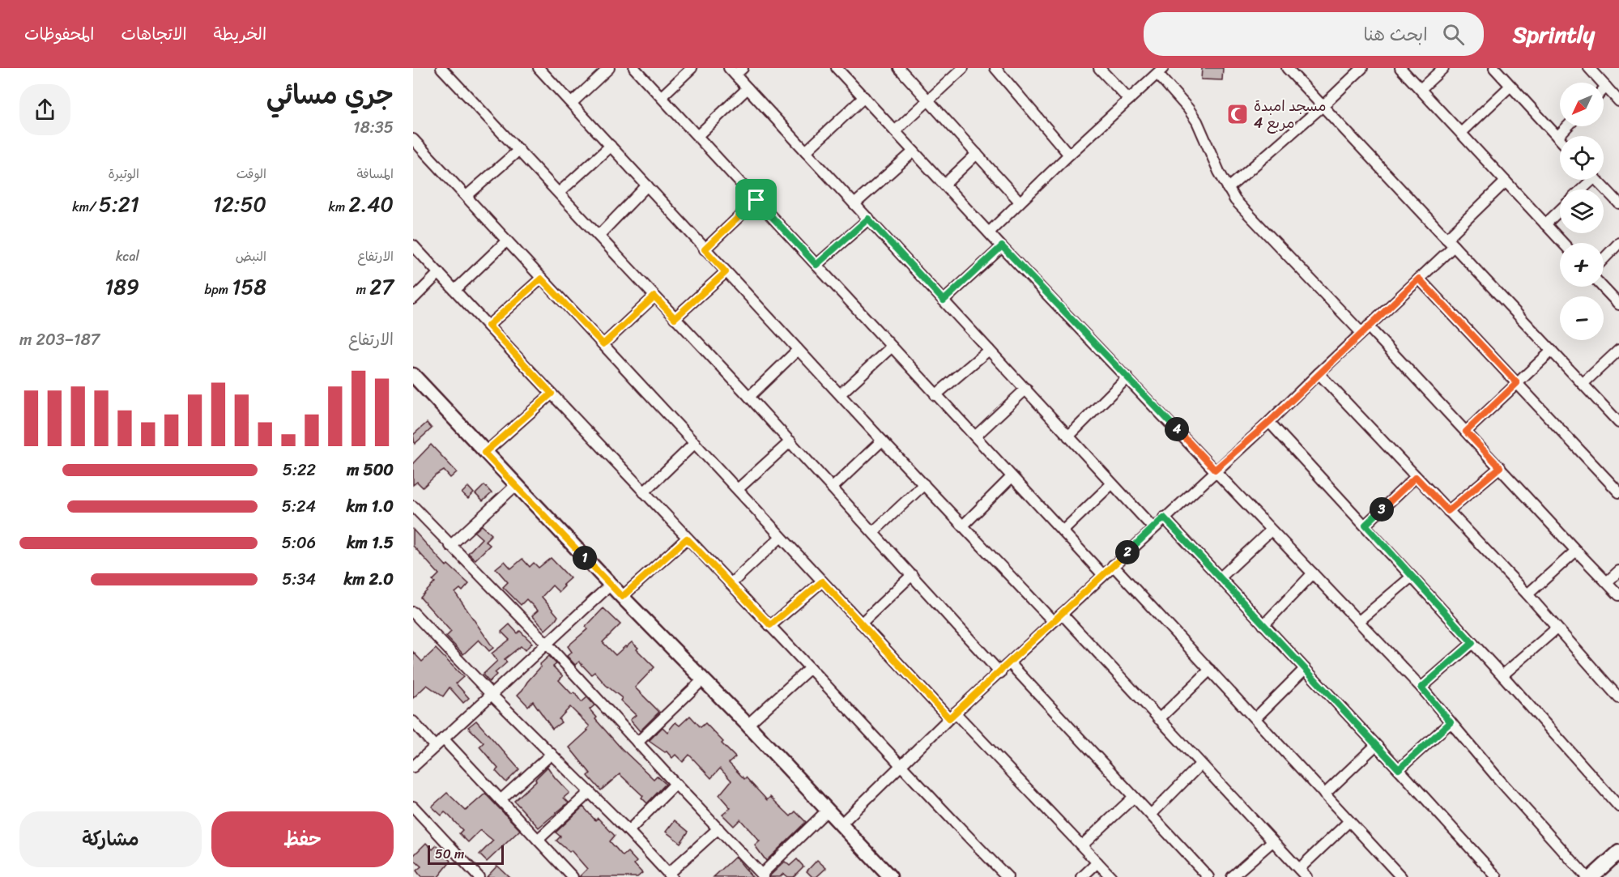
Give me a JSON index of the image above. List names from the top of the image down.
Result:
{
  "places": {
    "mosque": ["مسجد امبدة مربع 4"]
  },
  "scale_bar": "50 m",
  "north": "bottom left",
  "page": {
    "header": "Sprintly",
    "search": "ابحث هنا",
    "nav": ["الخريطة", "الاتجاهات", "المحفوظات"],
    "heading": ["جري مسائي", "18:35"],
    "map_buttons": ["+", "−"],
    "stats": [
      ["المسافة", "2.40 km"],
      ["الوقت", "12:50"],
      ["الوتيرة", "5:21 /km"],
      ["الارتفاع", "27 m"],
      ["النبض", "158 bpm"],
      ["kcal", "189"]
    ],
    "chart": ["الارتفاع", "187–203 m"],
    "pins": [
      "4",
      "3",
      "2",
      "1"
    ],
    "list": [
      {
        "name": "500 m",
        "note": "5:22"
      },
      {
        "name": "1.0 km",
        "note": "5:24"
      },
      {
        "name": "1.5 km",
        "note": "5:06"
      },
      {
        "name": "2.0 km",
        "note": "5:34"
      }
    ],
    "buttons": ["حفظ", "مشاركة"],
    "scale": "50 m"
  }
}
